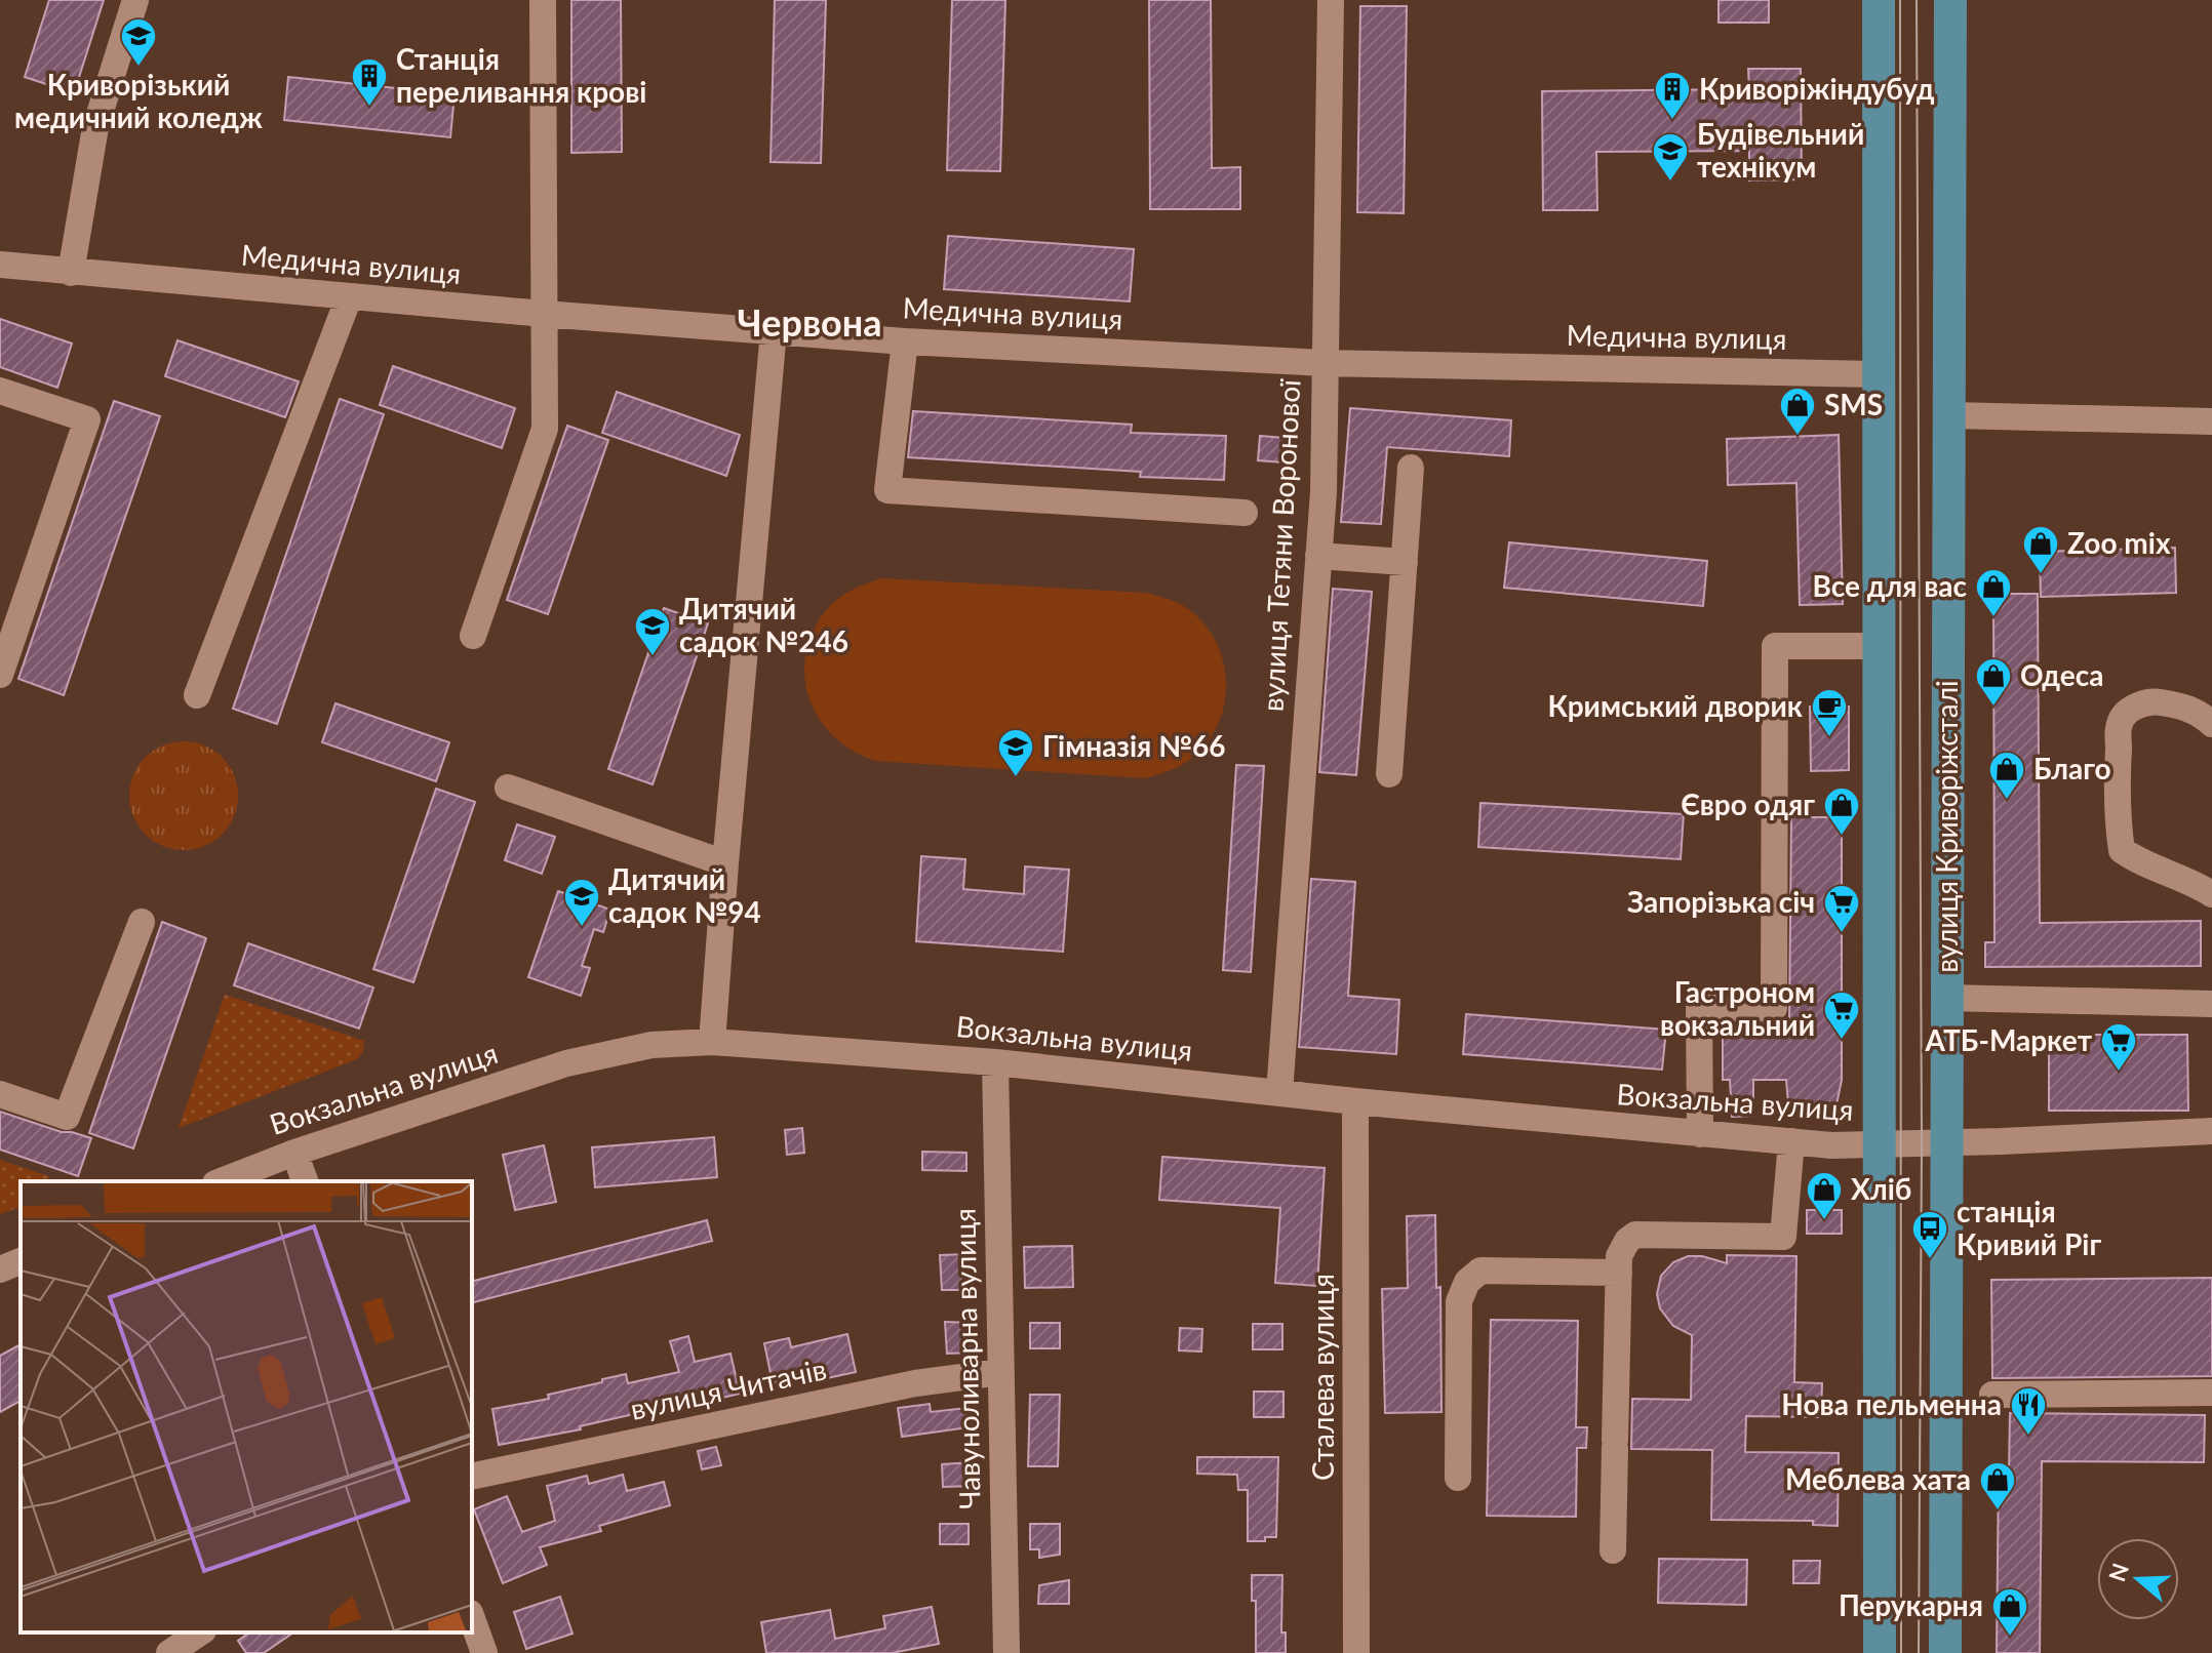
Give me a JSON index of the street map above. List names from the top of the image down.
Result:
{
  "streets": {
    "main road": ["вулиця Криворіжсталі"],
    "street": [
      "Медична вулиця",
      "вулиця Тетяни Воронової",
      "Вокзальна вулиця",
      "Чавуноливарна вулиця",
      "Сталева вулиця",
      "вулиця Читачів"
    ]
  },
  "crossings": [
    ["Медична вулиця", "вулиця Тетяни Воронової"],
    ["вулиця Тетяни Воронової", "Вокзальна вулиця"],
    ["вулиця Криворіжсталі", "Вокзальна вулиця"],
    ["Вокзальна вулиця", "Чавуноливарна вулиця"],
    ["Вокзальна вулиця", "Сталева вулиця"],
    ["Чавуноливарна вулиця", "вулиця Читачів"]
  ],
  "districts": ["Червона"],
  "places": {
    "school or university": [
      "Криворізький медичний коледж",
      "Будівельний технікум",
      "Дитячий садок №246",
      "Гімназія №66",
      "Дитячий садок №94"
    ],
    "building": ["Станція переливання крові", "Криворіжіндубуд"],
    "shop": [
      "SMS",
      "Zoo mix",
      "Все для вас",
      "Одеса",
      "Благо",
      "Євро одяг",
      "Хліб",
      "Меблева хата",
      "Перукарня"
    ],
    "cafe": ["Кримський дворик"],
    "supermarket": ["Запорізька січ", "Гастроном вокзальний", "АТБ-Маркет"],
    "bus stop": ["станція Кривий Ріг"],
    "restaurant": ["Нова пельменна"]
  },
  "north": "left"
}
